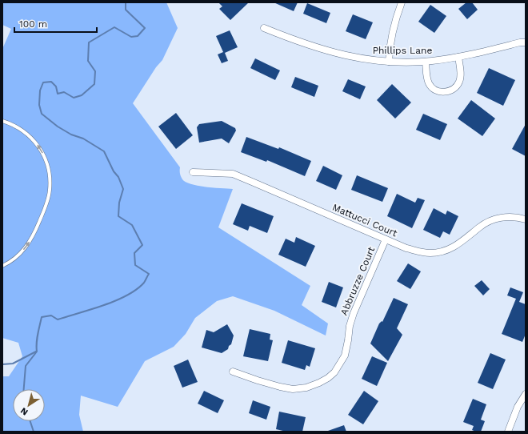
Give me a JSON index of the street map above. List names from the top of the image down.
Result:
{
  "streets": {
    "street": ["Phillips Lane", "Mattucci Court", "Abbruzze Court"]
  },
  "crossings": [
    ["Mattucci Court", "Abbruzze Court"]
  ],
  "scale_bar": "100 m",
  "north": "bottom left"
}
